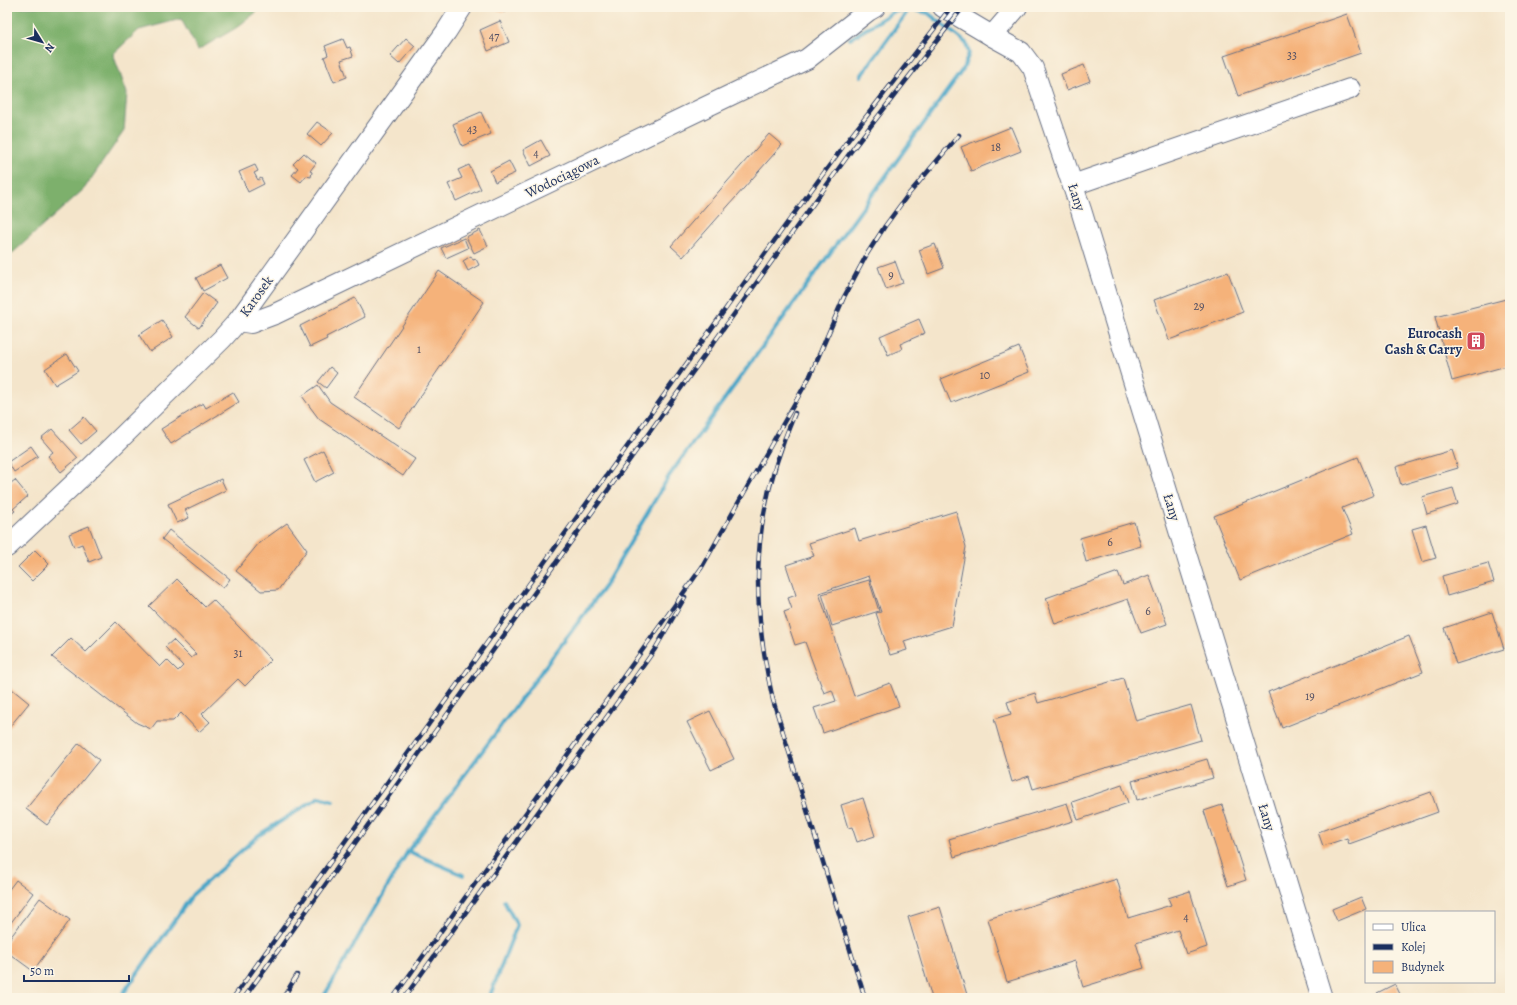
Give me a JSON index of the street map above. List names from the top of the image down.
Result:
{
  "streets": {
    "street": ["Wodociągowa", "Łany", "Karosek"]
  },
  "crossings": [
    ["Wodociągowa", "Karosek"]
  ],
  "places": {
    "building": ["Eurocash Cash & Carry"]
  },
  "house_numbers": [
    "47",
    "33",
    "43",
    "18",
    "4",
    "9",
    "29",
    "1",
    "10",
    "6",
    "6",
    "31",
    "19",
    "4"
  ],
  "legend": ["Ulica", "Kolej", "Budynek"],
  "scale_bar": "50 m",
  "north": "bottom right"
}
